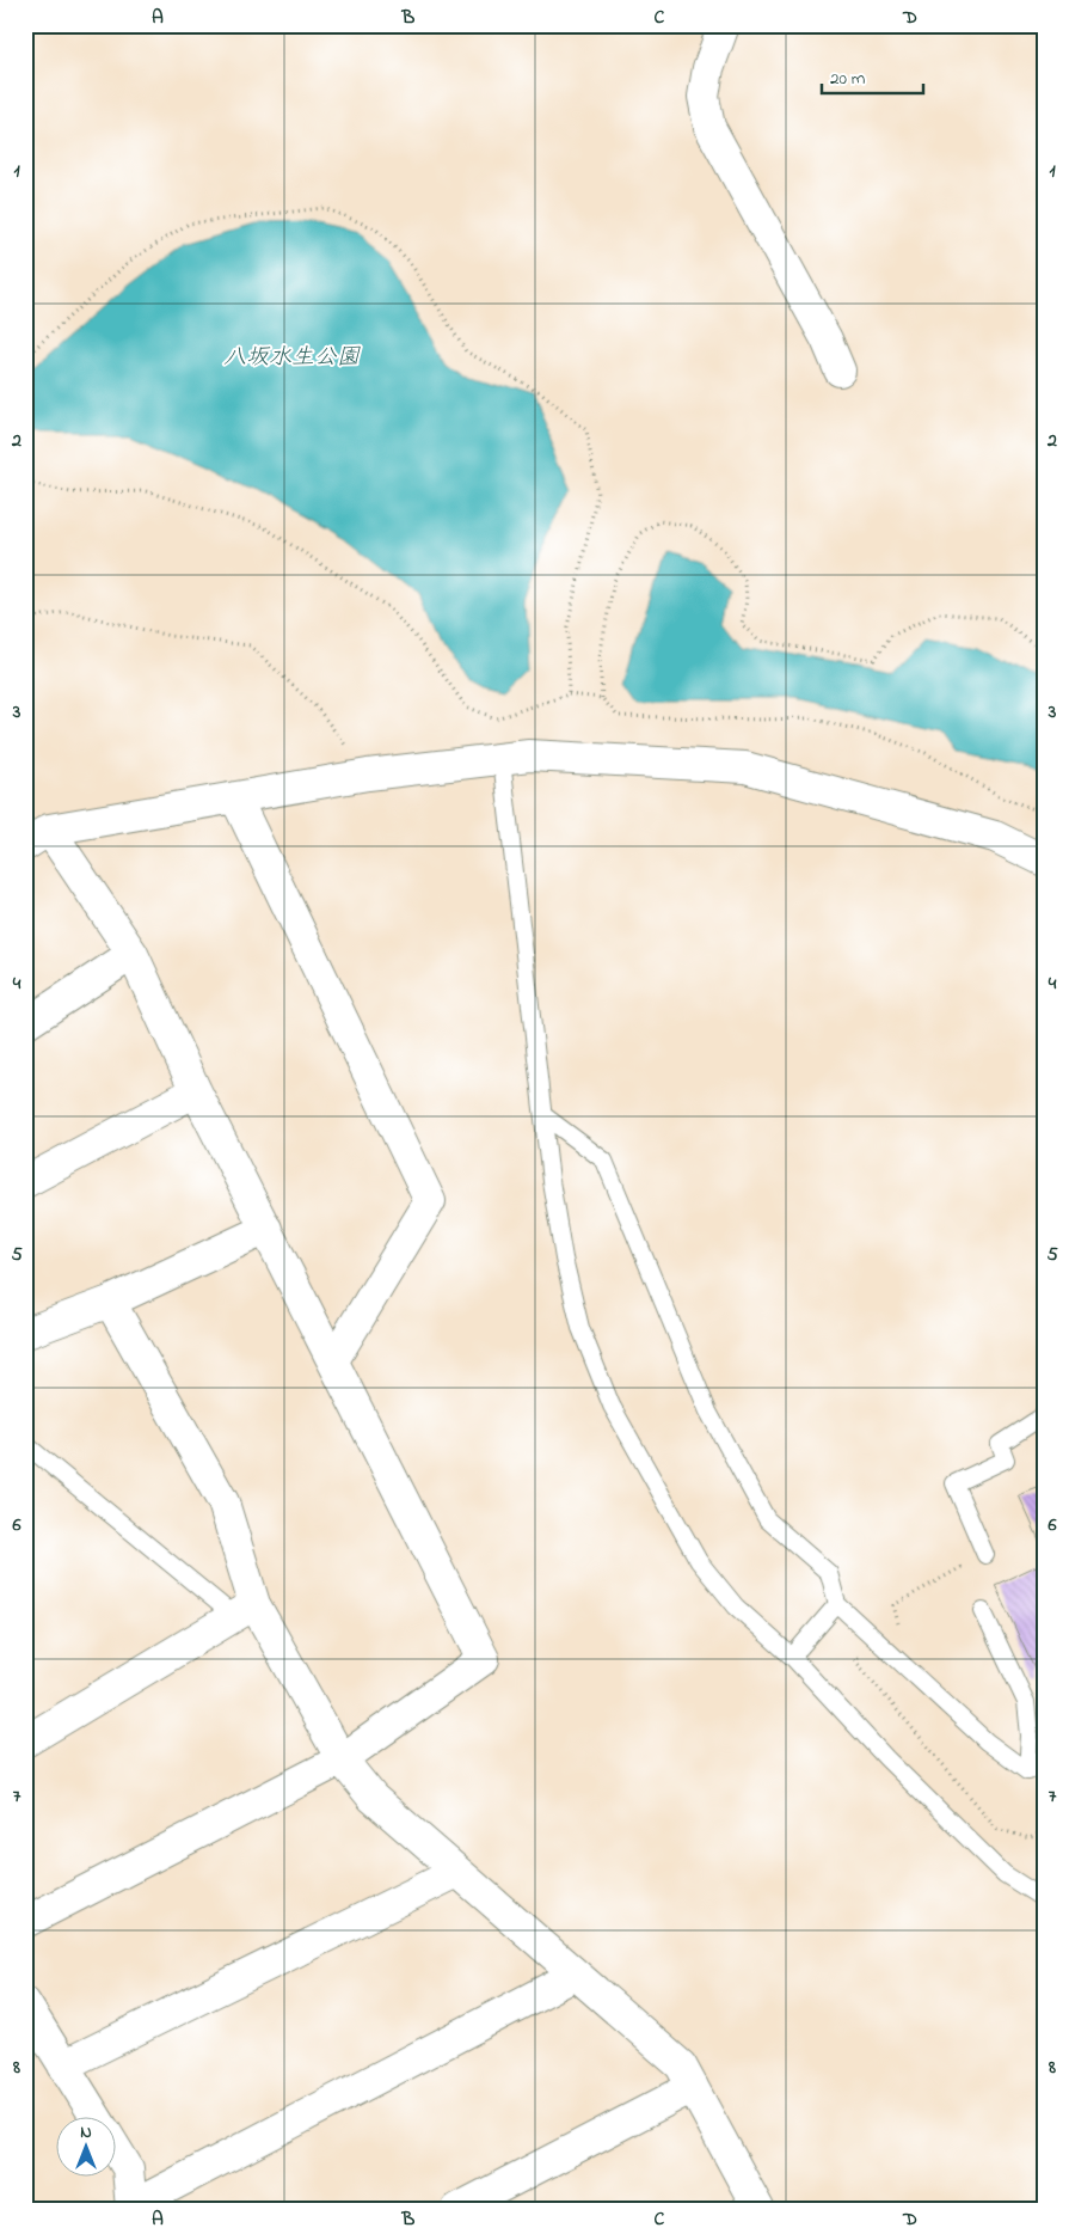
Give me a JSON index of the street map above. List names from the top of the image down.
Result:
{
  "water": ["八坂水生公園"],
  "scale_bar": "20 m",
  "north": "top",
  "grid": {
    "columns": [
      "A",
      "B",
      "C",
      "D"
    ],
    "rows": [
      "1",
      "2",
      "3",
      "4",
      "5",
      "6",
      "7",
      "8"
    ]
  }
}
